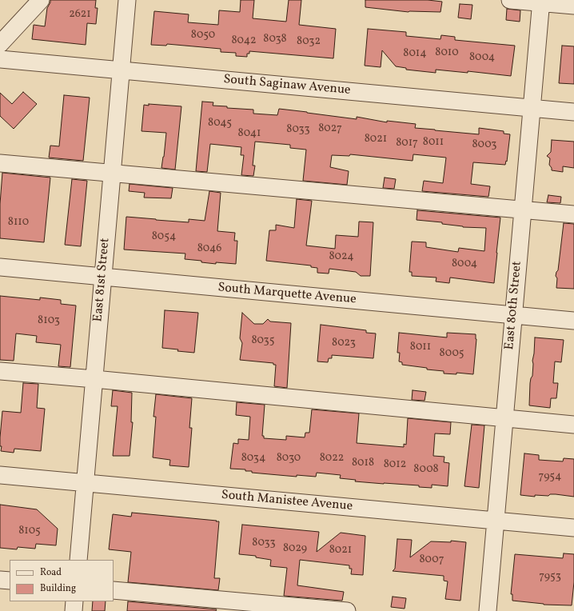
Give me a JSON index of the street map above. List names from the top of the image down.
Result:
{
  "streets": {
    "street": [
      "South Saginaw Avenue",
      "East 81st Street",
      "South Marquette Avenue",
      "East 80th Street",
      "South Manistee Avenue"
    ]
  },
  "crossings": [
    ["South Saginaw Avenue", "East 81st Street"],
    ["South Saginaw Avenue", "East 80th Street"],
    ["East 81st Street", "South Marquette Avenue"],
    ["East 81st Street", "South Manistee Avenue"],
    ["South Marquette Avenue", "East 80th Street"],
    ["East 80th Street", "South Manistee Avenue"]
  ],
  "house_numbers": [
    "2621",
    "8050",
    "8038",
    "8042",
    "8032",
    "8010",
    "8014",
    "8004",
    "8045",
    "8027",
    "8033",
    "8041",
    "8021",
    "8011",
    "8017",
    "8003",
    "8110",
    "8054",
    "8046",
    "8024",
    "8004",
    "8103",
    "8035",
    "8023",
    "8011",
    "8005",
    "8034",
    "8030",
    "8022",
    "8018",
    "8012",
    "8008",
    "7954",
    "8105",
    "8033",
    "8029",
    "8021",
    "8007",
    "7953"
  ],
  "legend": ["Road", "Building"]
}
